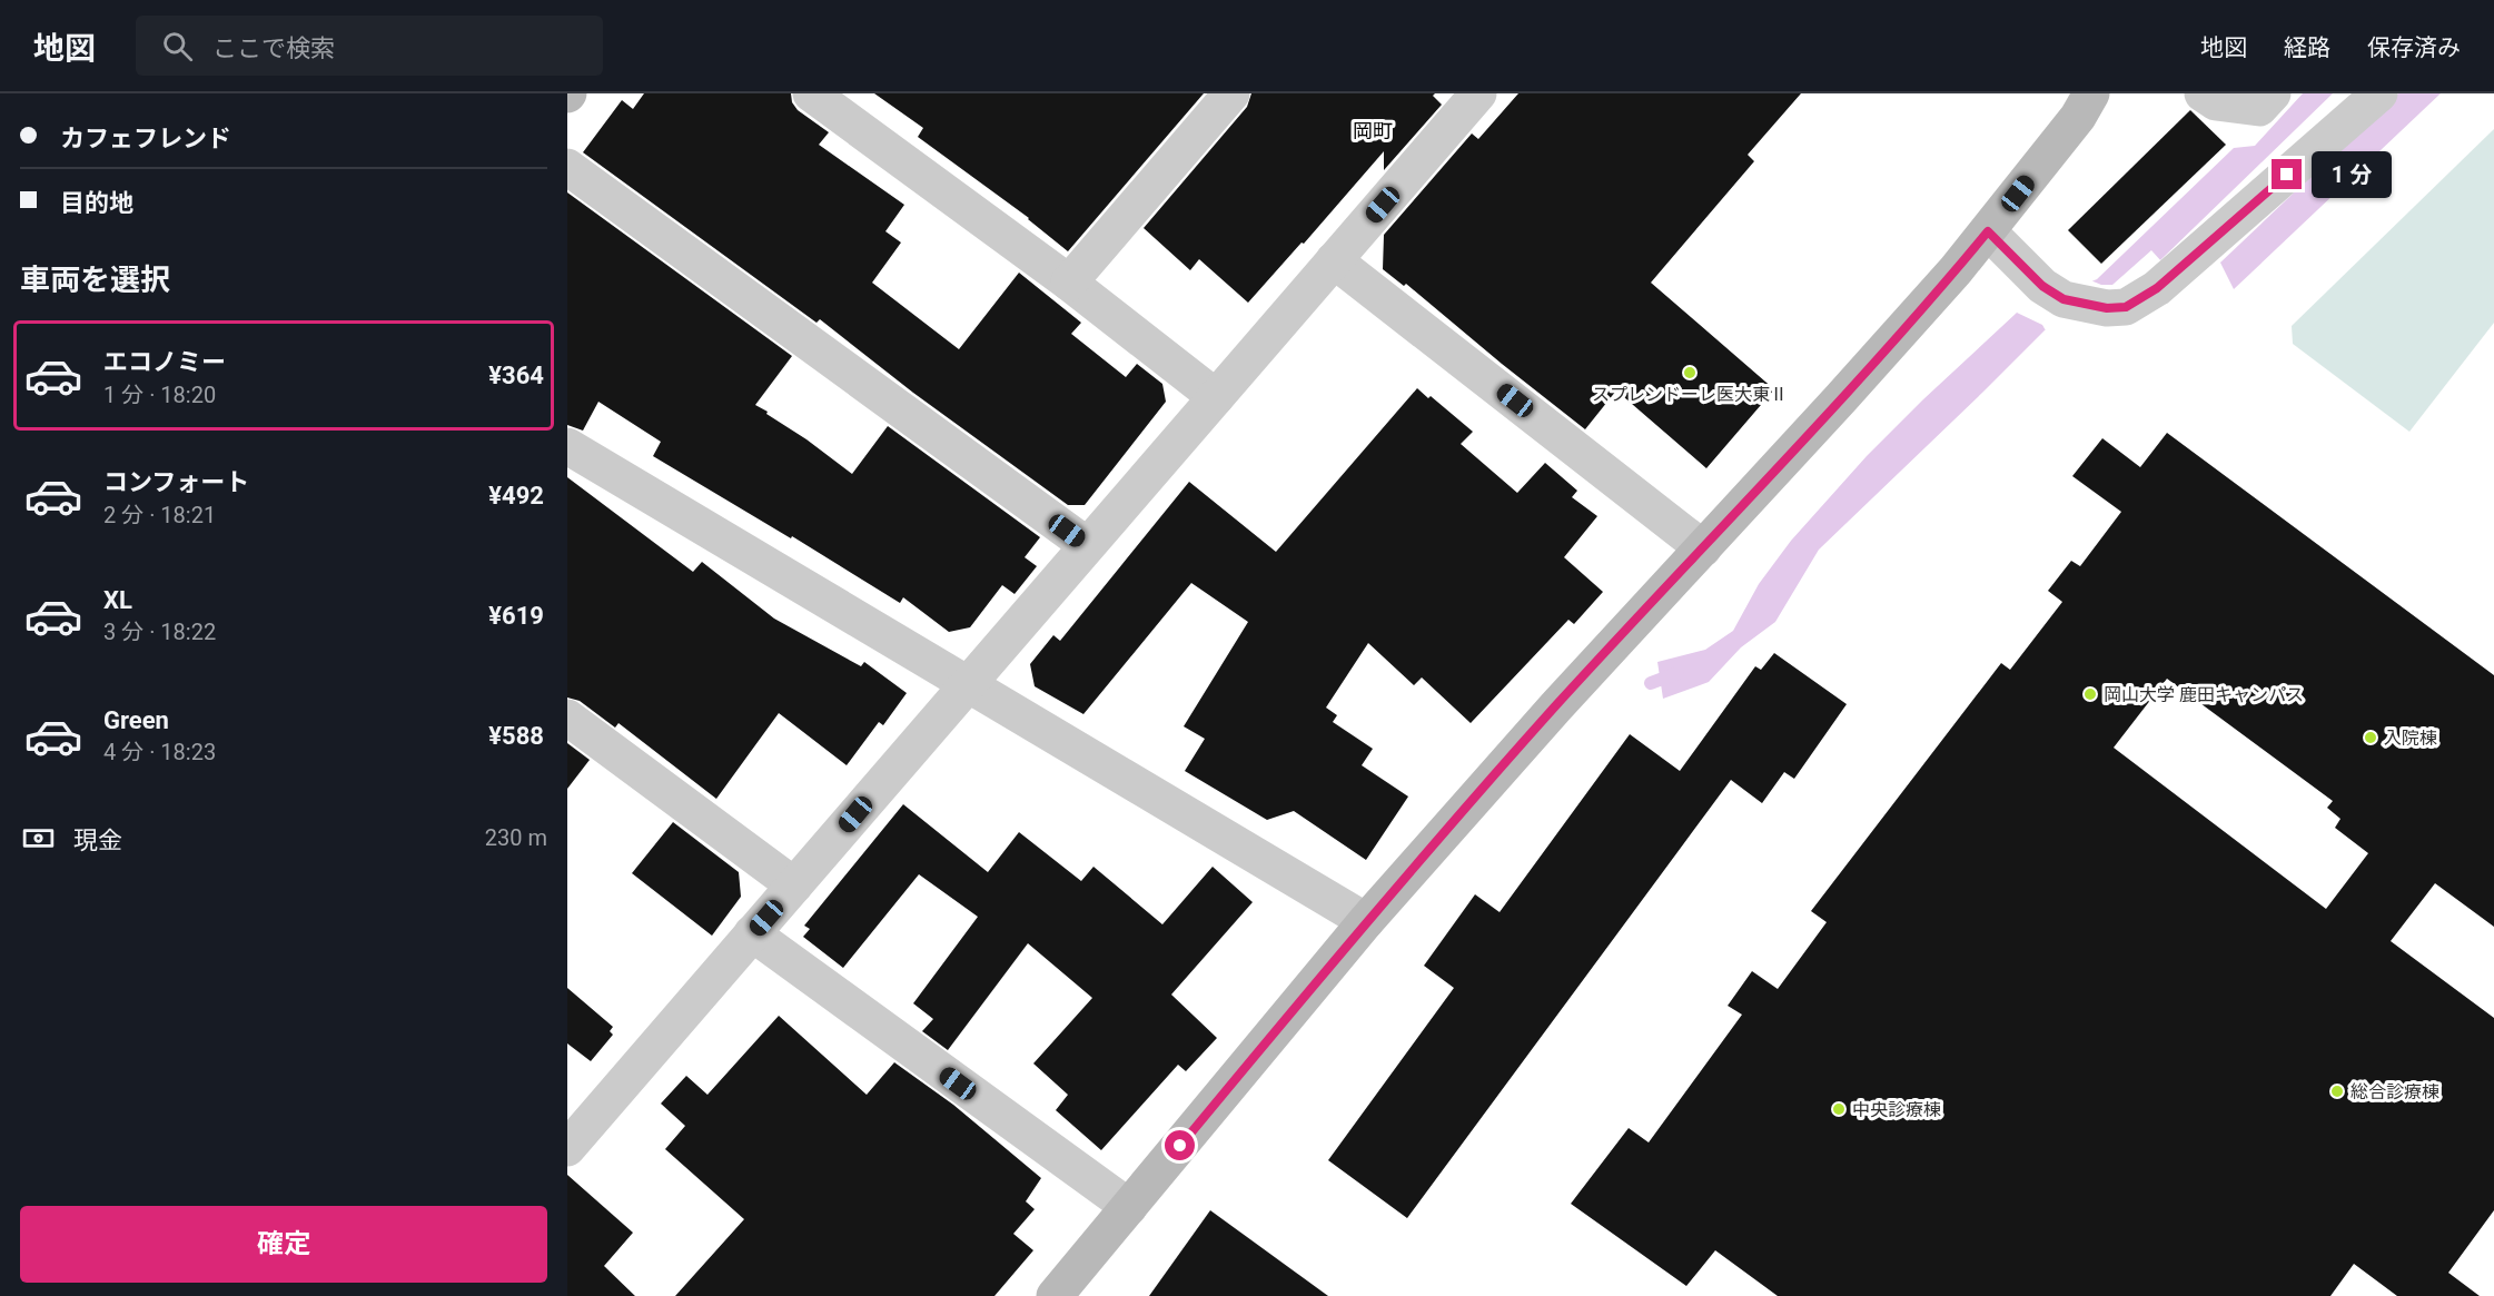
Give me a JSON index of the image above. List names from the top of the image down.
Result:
{
  "districts": ["岡町"],
  "places": [
    "スプレンドーレ医大東Ⅱ",
    "岡山大学 鹿田キャンパス",
    "入院棟",
    "総合診療棟",
    "中央診療棟"
  ],
  "page": {
    "header": "地図",
    "search": "ここで検索",
    "nav": ["地図", "経路", "保存済み"],
    "banner": ["カフェフレンド", "目的地"],
    "bubble": "1 分",
    "heading": "車両を選択",
    "list": [
      {
        "name": "エコノミー",
        "note": "1 分 · 18:20",
        "value": "¥364"
      },
      {
        "name": "コンフォート",
        "note": "2 分 · 18:21",
        "value": "¥492"
      },
      {
        "name": "XL",
        "note": "3 分 · 18:22",
        "value": "¥619"
      },
      {
        "name": "Green",
        "note": "4 分 · 18:23",
        "value": "¥588"
      }
    ],
    "pay": ["現金", "230 m"],
    "buttons": "確定"
  }
}
